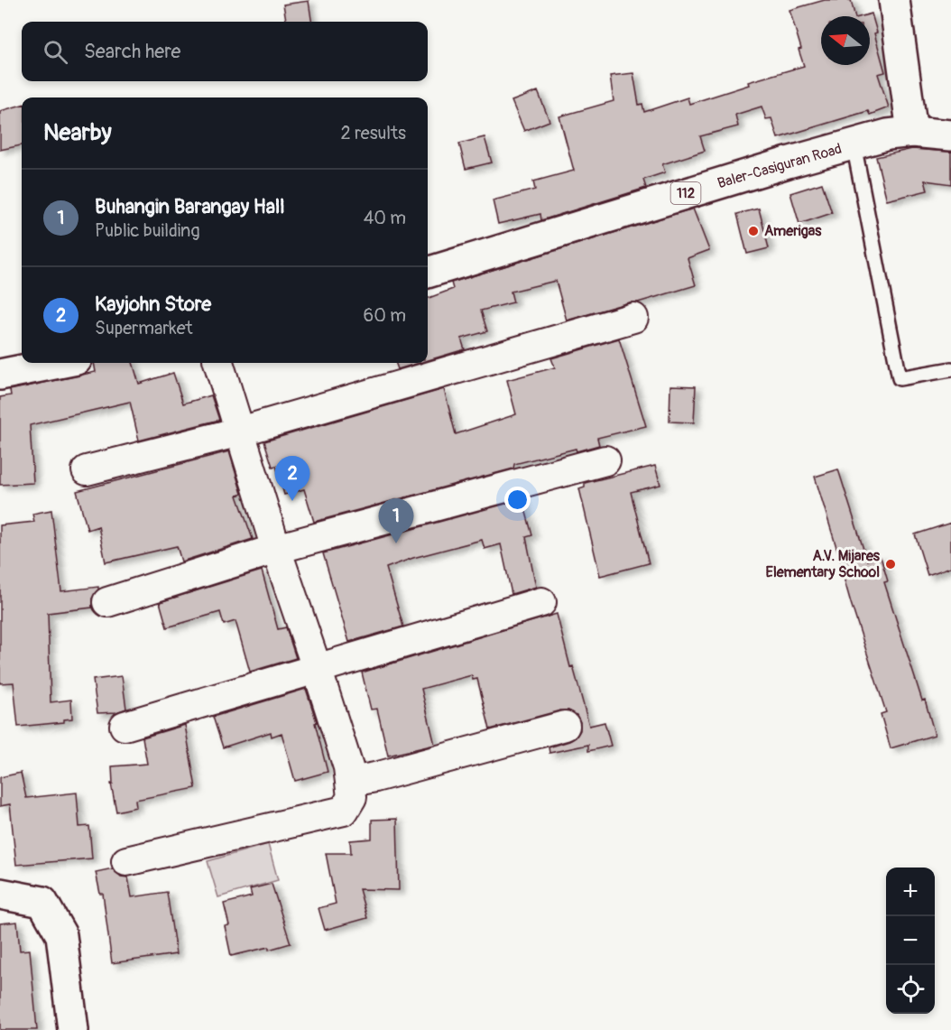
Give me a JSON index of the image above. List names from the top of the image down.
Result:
{
  "streets": {
    "main road": ["Baler-Casiguran Road", "112"]
  },
  "places": ["Amerigas", "A.V. Mijares Elementary School"],
  "north": "left",
  "page": {
    "search": "Search here",
    "heading": ["Nearby", "2 results"],
    "list": [
      {
        "mark": "1",
        "name": "Buhangin Barangay Hall",
        "note": "Public building",
        "value": "40 m"
      },
      {
        "mark": "2",
        "name": "Kayjohn Store",
        "note": "Supermarket",
        "value": "60 m"
      }
    ],
    "pins": ["2", "1"],
    "map_buttons": ["+", "−"]
  }
}
